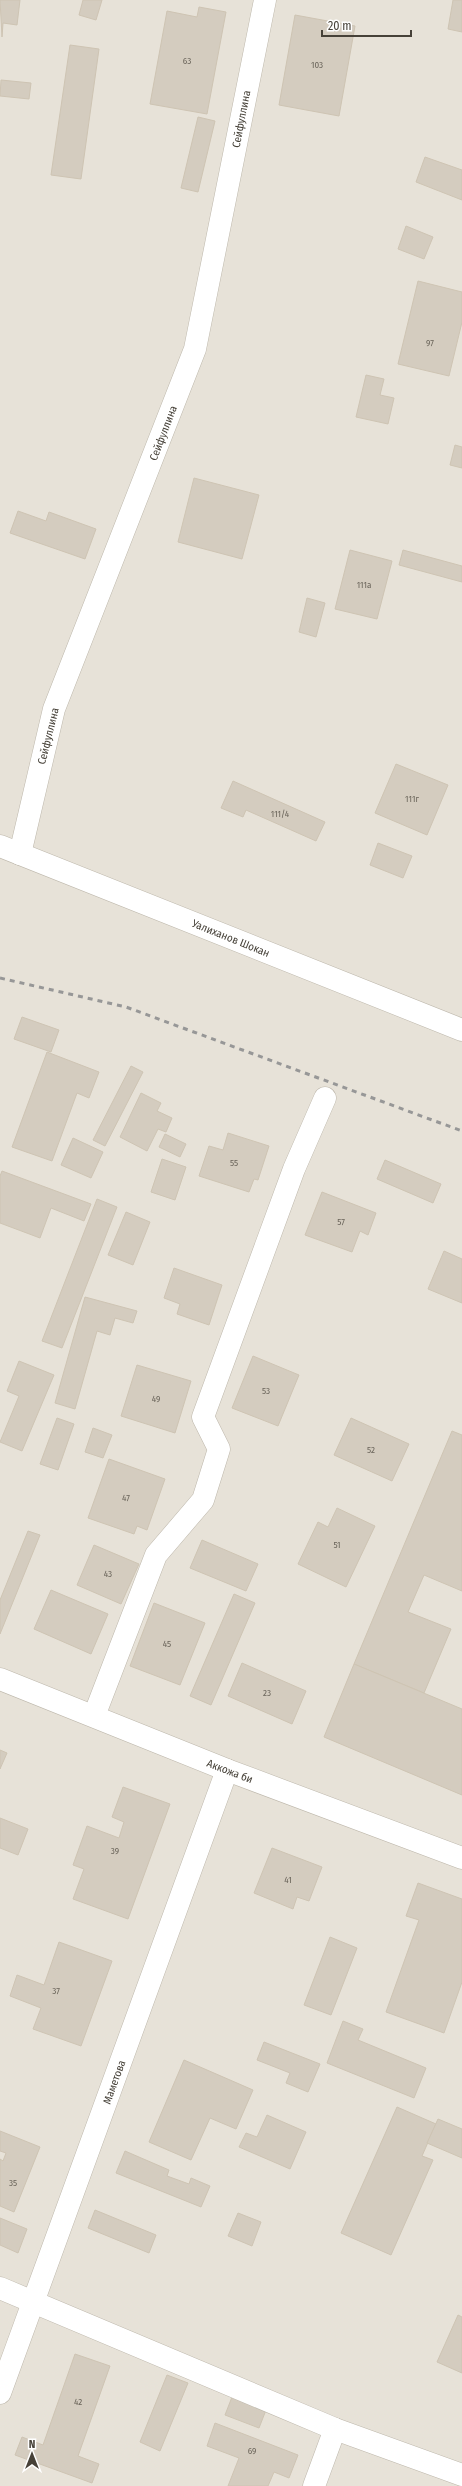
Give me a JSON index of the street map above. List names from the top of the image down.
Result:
{
  "streets": {
    "street": [
      "Сейфуллина",
      "Уалиханов Шокан",
      "Аккожа би",
      "Маметова"
    ]
  },
  "crossings": [
    ["Сейфуллина", "Уалиханов Шокан"],
    ["Аккожа би", "Маметова"]
  ],
  "house_numbers": [
    "63",
    "103",
    "97",
    "111а",
    "111г",
    "111/4",
    "55",
    "57",
    "53",
    "49",
    "52",
    "47",
    "51",
    "43",
    "45",
    "23",
    "39",
    "41",
    "37",
    "35",
    "42",
    "69"
  ],
  "scale_bar": "20 m",
  "north": "top"
}
